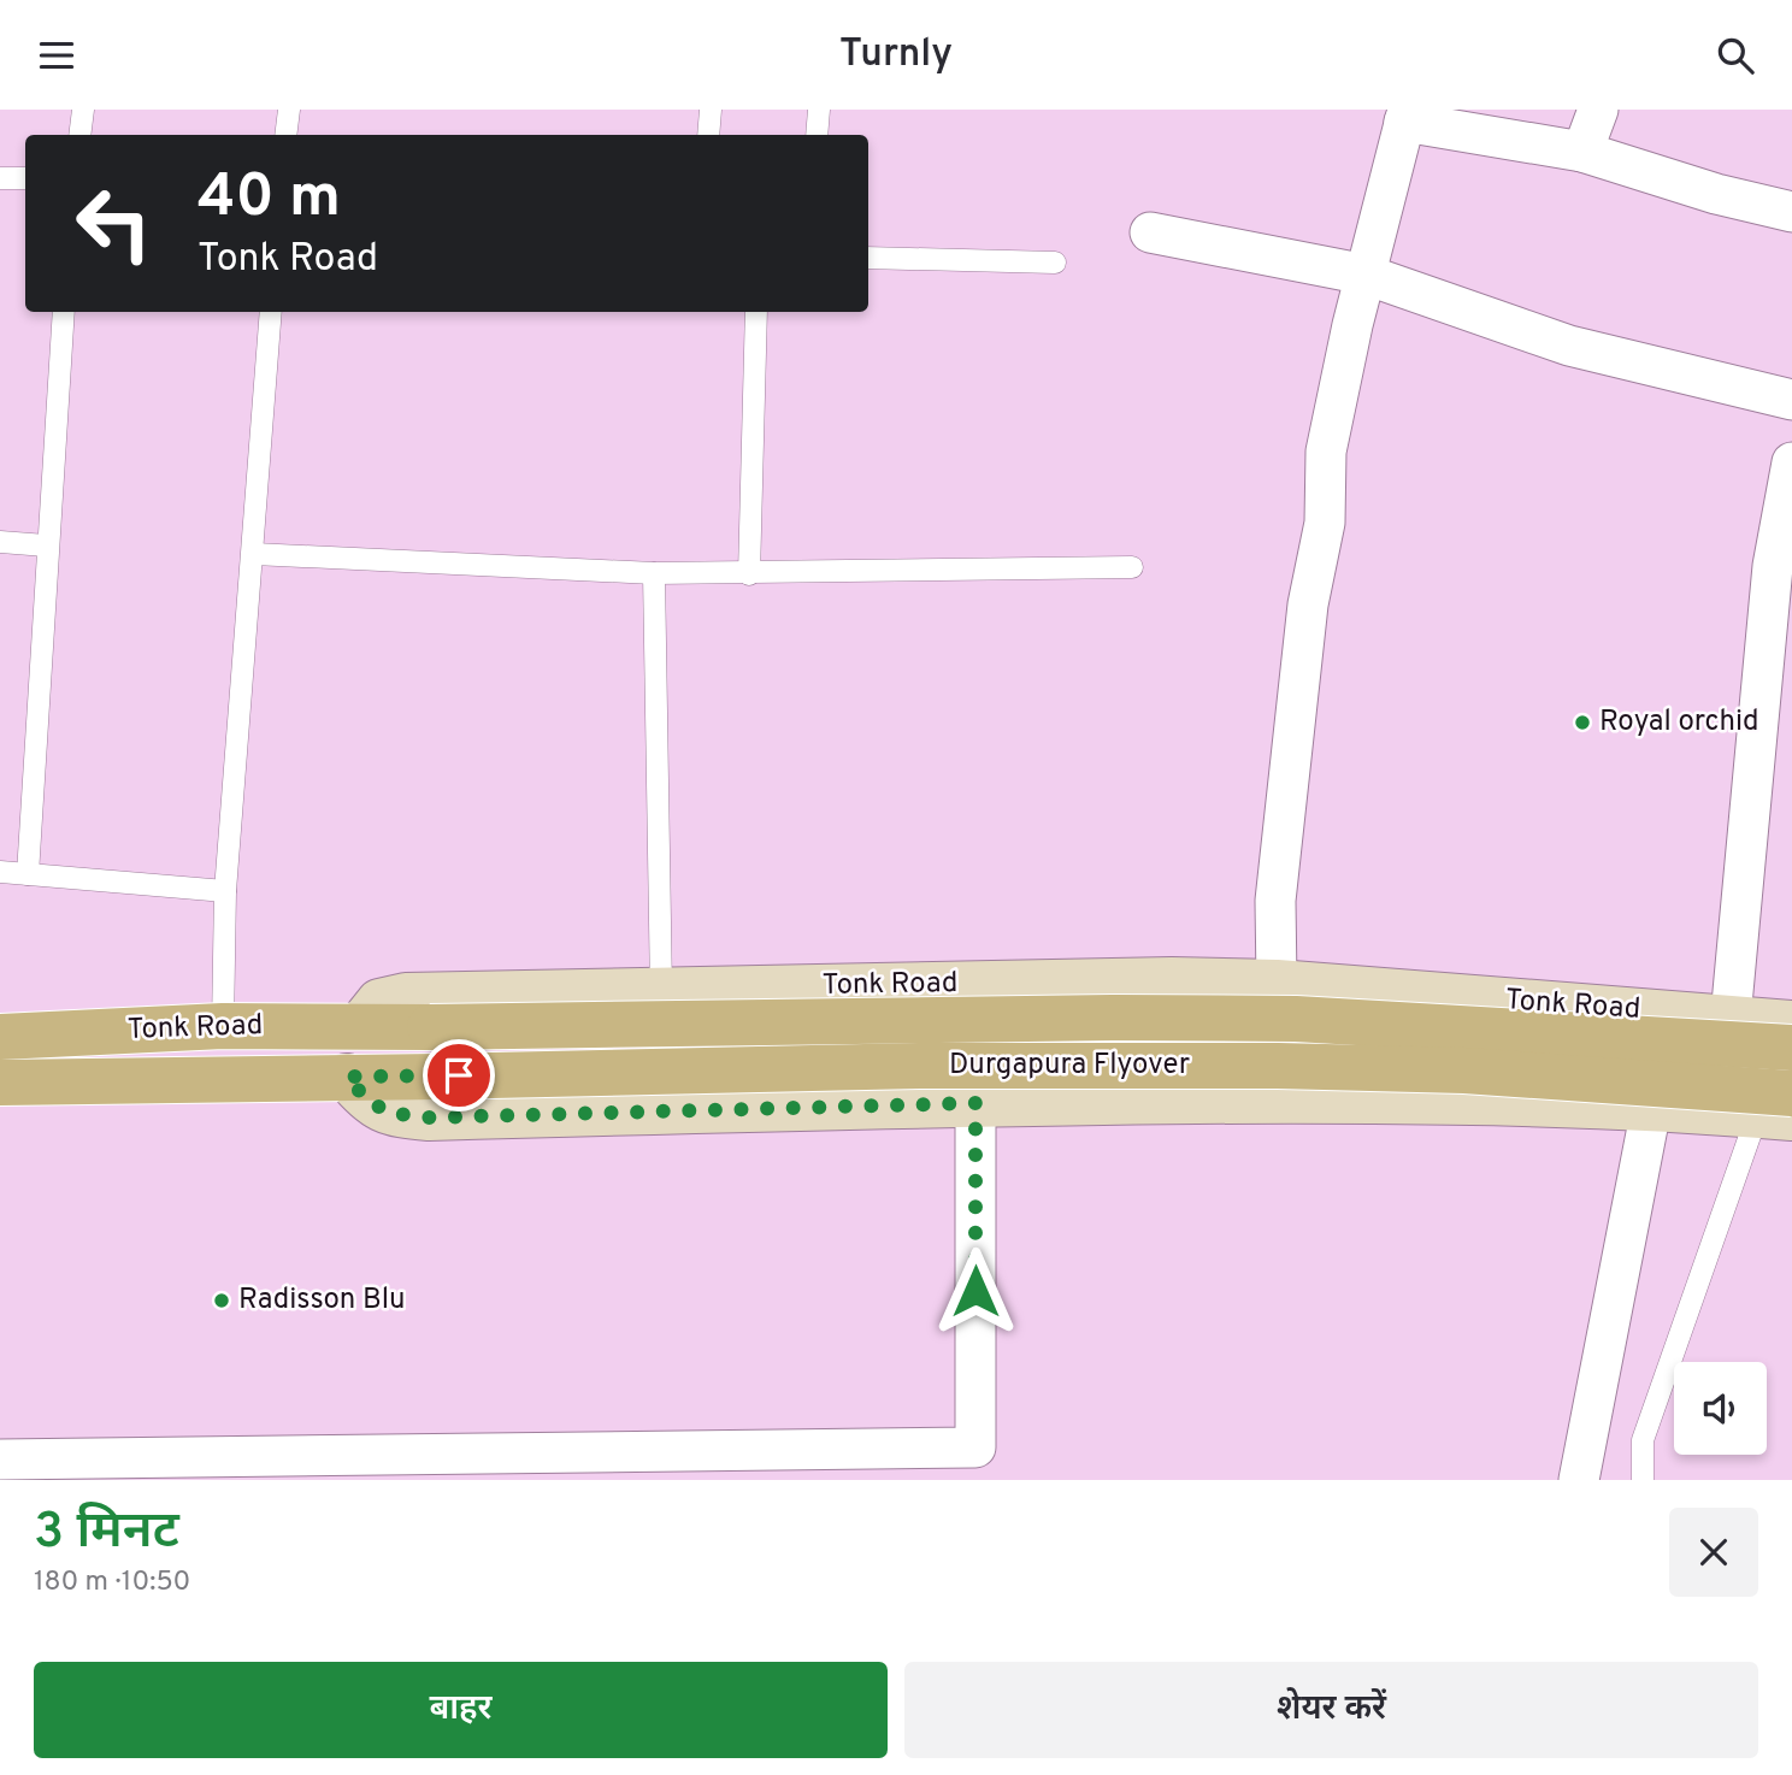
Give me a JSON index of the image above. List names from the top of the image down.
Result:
{
  "streets": {
    "main road": ["Tonk Road", "Durgapura Flyover"]
  },
  "crossings": [
    ["Tonk Road", "Durgapura Flyover"]
  ],
  "places": ["Royal orchid", "Radisson Blu"],
  "page": {
    "header": "Turnly",
    "turn": ["40 m", "Tonk Road"],
    "heading": ["3 मिनट", "180 m · 10:50"],
    "buttons": ["बाहर", "शेयर करें"]
  }
}
